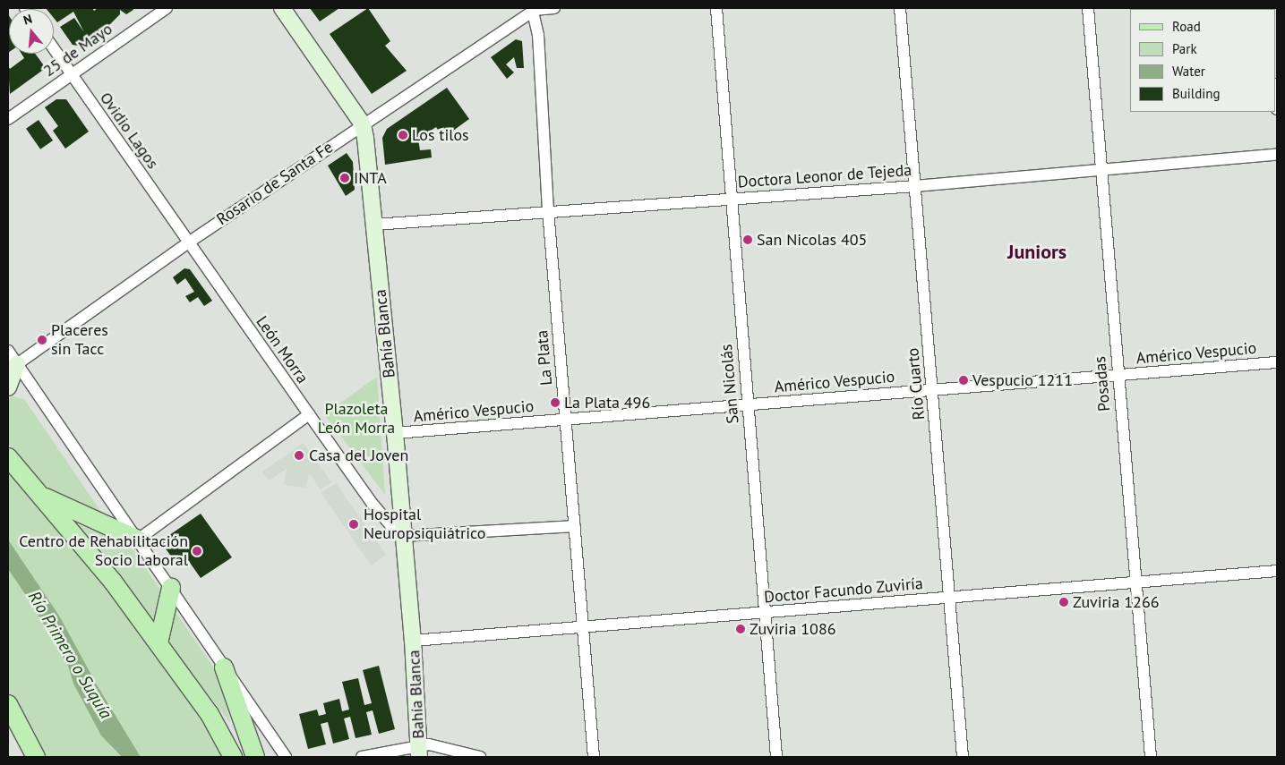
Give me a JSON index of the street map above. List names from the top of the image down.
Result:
{
  "streets": {
    "street": [
      "25 de Mayo",
      "Ovidio Lagos",
      "Doctora Leonor de Tejeda",
      "Rosario de Santa Fe",
      "Bahía Blanca",
      "León Morra",
      "Américo Vespucio",
      "La Plata",
      "San Nicolás",
      "Río Cuarto",
      "Posadas",
      "Doctor Facundo Zuviría"
    ]
  },
  "crossings": [
    ["25 de Mayo", "Ovidio Lagos"],
    ["Ovidio Lagos", "Rosario de Santa Fe"],
    ["Ovidio Lagos", "León Morra"],
    ["Doctora Leonor de Tejeda", "Bahía Blanca"],
    ["Doctora Leonor de Tejeda", "La Plata"],
    ["Doctora Leonor de Tejeda", "San Nicolás"],
    ["Doctora Leonor de Tejeda", "Río Cuarto"],
    ["Doctora Leonor de Tejeda", "Posadas"],
    ["Rosario de Santa Fe", "Bahía Blanca"],
    ["Rosario de Santa Fe", "León Morra"],
    ["Rosario de Santa Fe", "La Plata"],
    ["Bahía Blanca", "León Morra"],
    ["Bahía Blanca", "Américo Vespucio"],
    ["Bahía Blanca", "Doctor Facundo Zuviría"],
    ["Américo Vespucio", "La Plata"],
    ["Américo Vespucio", "San Nicolás"],
    ["Américo Vespucio", "Río Cuarto"],
    ["Américo Vespucio", "Posadas"],
    ["La Plata", "Doctor Facundo Zuviría"],
    ["San Nicolás", "Doctor Facundo Zuviría"],
    ["Río Cuarto", "Doctor Facundo Zuviría"],
    ["Posadas", "Doctor Facundo Zuviría"]
  ],
  "districts": ["Juniors"],
  "water": ["Río Primero o Suquía"],
  "parks": ["Plazoleta León Morra"],
  "places": [
    "Los tilos",
    "INTA",
    "San Nicolas 405",
    "Placeres sin Tacc",
    "Vespucio 1211",
    "La Plata 496",
    "Casa del Joven",
    "Hospital Neuropsiquiátrico",
    "Centro de Rehabilitación Socio Laboral",
    "Zuviria 1266",
    "Zuviria 1086"
  ],
  "legend": [
    "Road",
    "Park",
    "Water",
    "Building"
  ],
  "north": "top"
}
